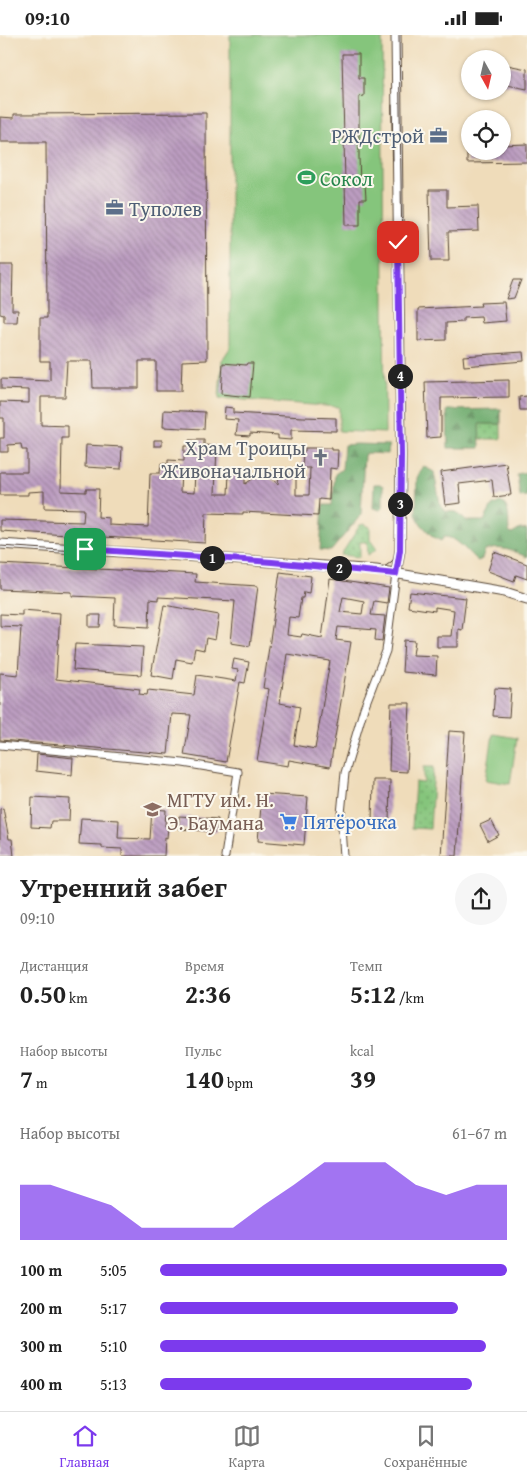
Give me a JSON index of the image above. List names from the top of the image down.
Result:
{
  "places": {
    "office": ["РЖДстрой", "Туполев"],
    "sports": ["Сокол"],
    "church": ["Храм Троицы Живоначальной"],
    "school or university": ["МГТУ им. Н. Э. Баумана"],
    "supermarket": ["Пятёрочка"]
  },
  "north": "bottom",
  "page": {
    "status": "09:10",
    "pins": [
      "4",
      "3",
      "1",
      "2"
    ],
    "heading": ["Утренний забег", "09:10"],
    "stats": [
      ["Дистанция", "0.50 km"],
      ["Время", "2:36"],
      ["Темп", "5:12 /km"],
      ["Набор высоты", "7 m"],
      ["Пульс", "140 bpm"],
      ["kcal", "39"]
    ],
    "chart": ["Набор высоты", "61–67 m"],
    "list": [
      {
        "name": "100 m",
        "note": "5:05"
      },
      {
        "name": "200 m",
        "note": "5:17"
      },
      {
        "name": "300 m",
        "note": "5:10"
      },
      {
        "name": "400 m",
        "note": "5:13"
      }
    ],
    "tabs": ["Главная", "Карта", "Сохранённые"]
  }
}
